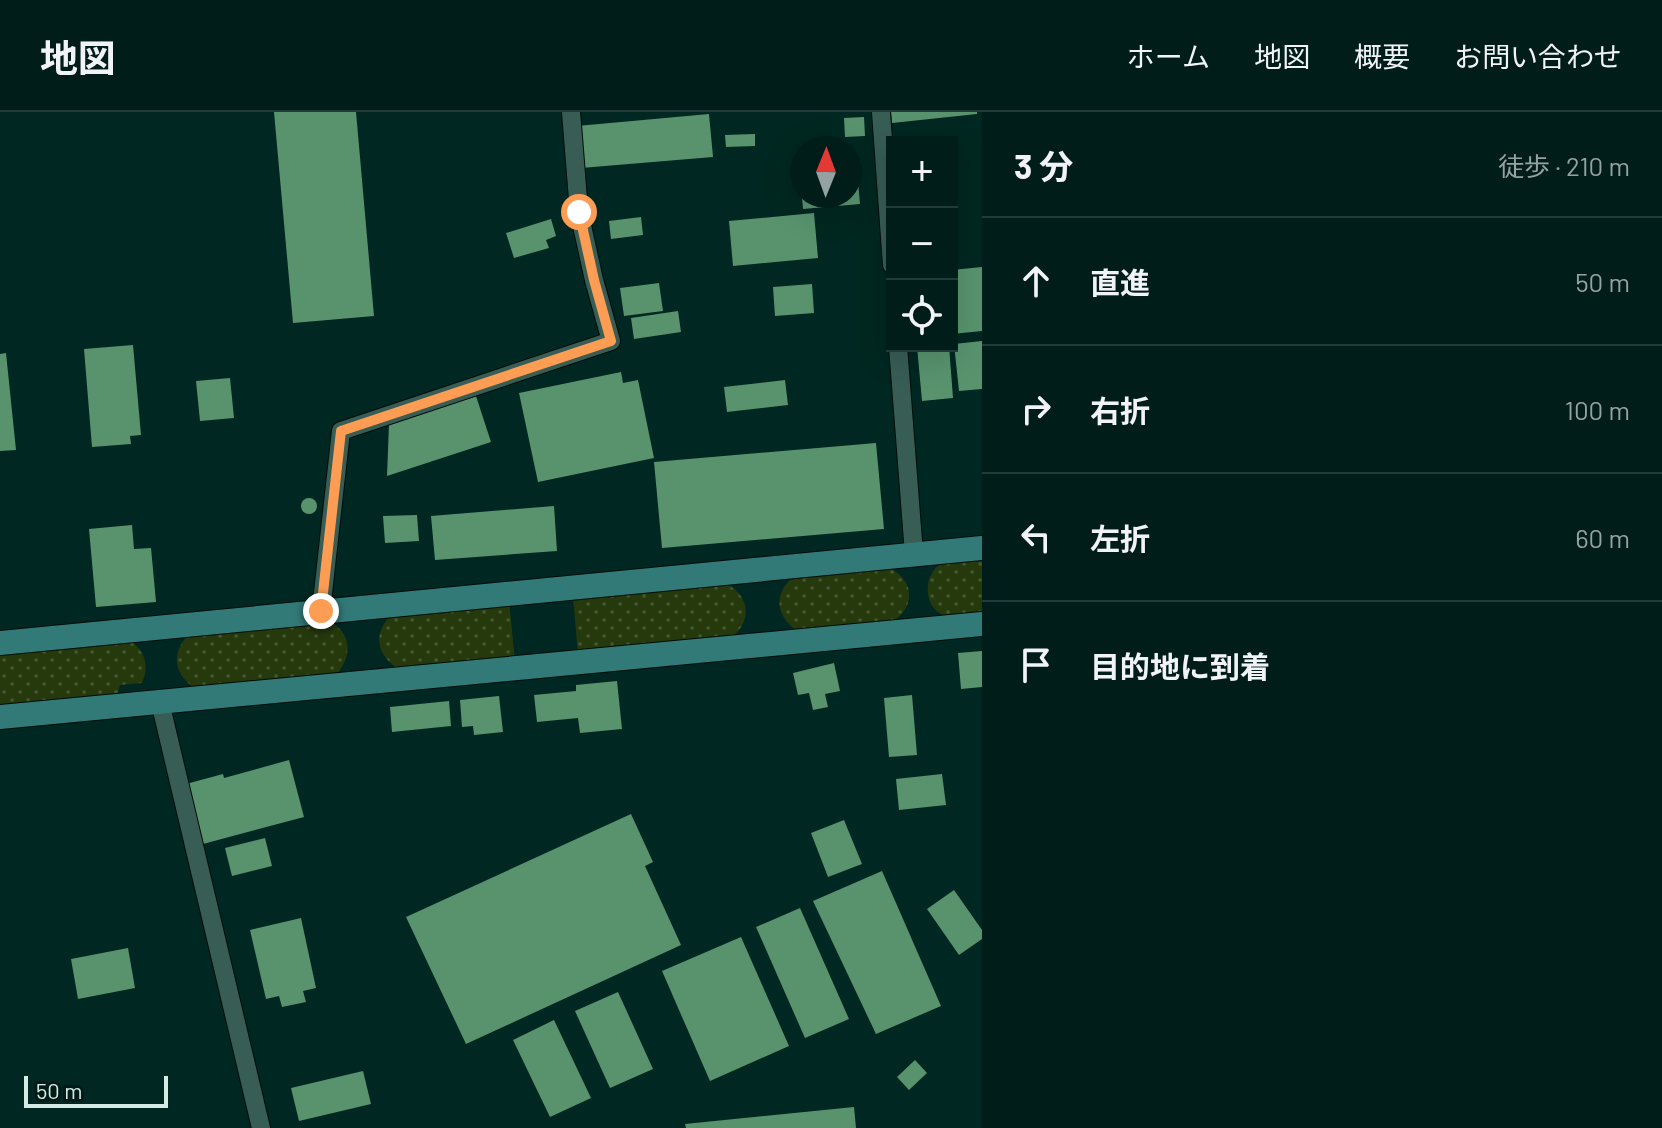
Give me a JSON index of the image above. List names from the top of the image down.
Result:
{
  "scale_bar": "50 m",
  "north": "top",
  "page": {
    "header": "地図",
    "nav": [
      "ホーム",
      "地図",
      "概要",
      "お問い合わせ"
    ],
    "heading": ["3 分", "徒歩 · 210 m"],
    "map_buttons": ["+", "−"],
    "list": [
      ["直進", "50 m"],
      ["右折", "100 m"],
      ["左折", "60 m"],
      "目的地に到着"
    ],
    "scale": "50 m"
  }
}
